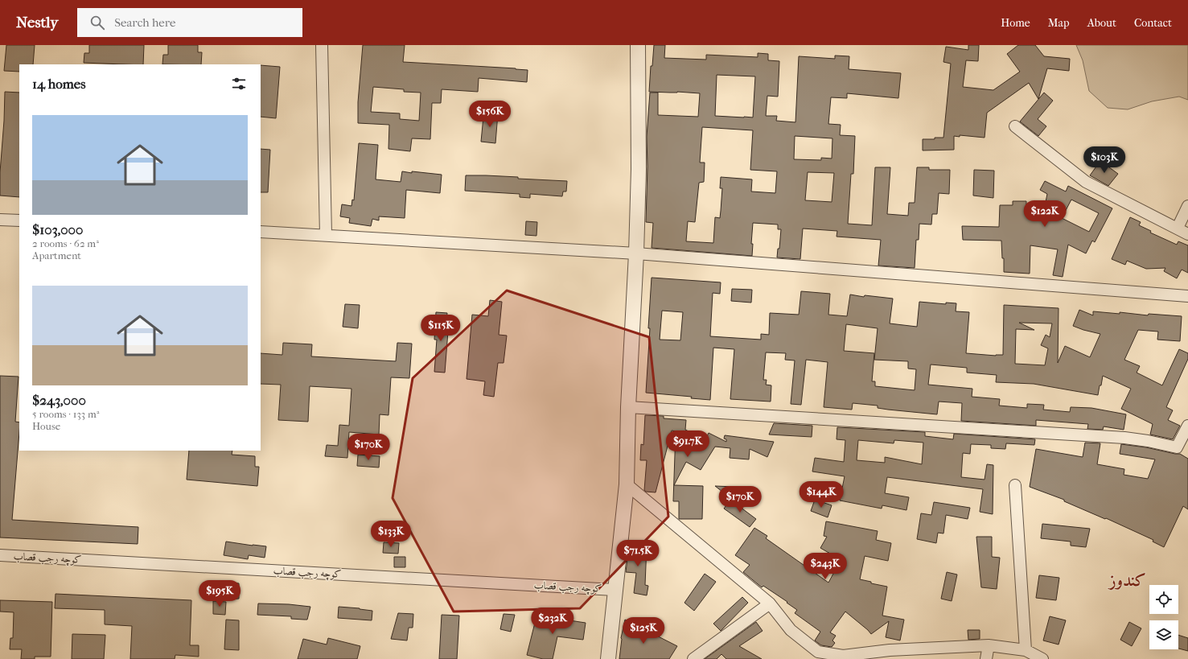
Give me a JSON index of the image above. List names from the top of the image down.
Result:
{
  "streets": {
    "street": ["کوچه رجب قصاب"]
  },
  "districts": ["کندوز"],
  "page": {
    "header": "Nestly",
    "search": "Search here",
    "nav": [
      "Home",
      "Map",
      "About",
      "Contact"
    ],
    "heading": "14 homes",
    "price": [
      "$156K",
      "$103K",
      "$122K",
      "$115K",
      "$91.7K",
      "$170K",
      "$144K",
      "$170K",
      "$133K",
      "$71.5K",
      "$243K",
      "$195K",
      "$232K",
      "$125K"
    ],
    "list": [
      {
        "name": "$103,000",
        "note": "2 rooms · 62 m² · Apartment"
      },
      {
        "name": "$243,000",
        "note": "5 rooms · 133 m² · House"
      }
    ]
  }
}
